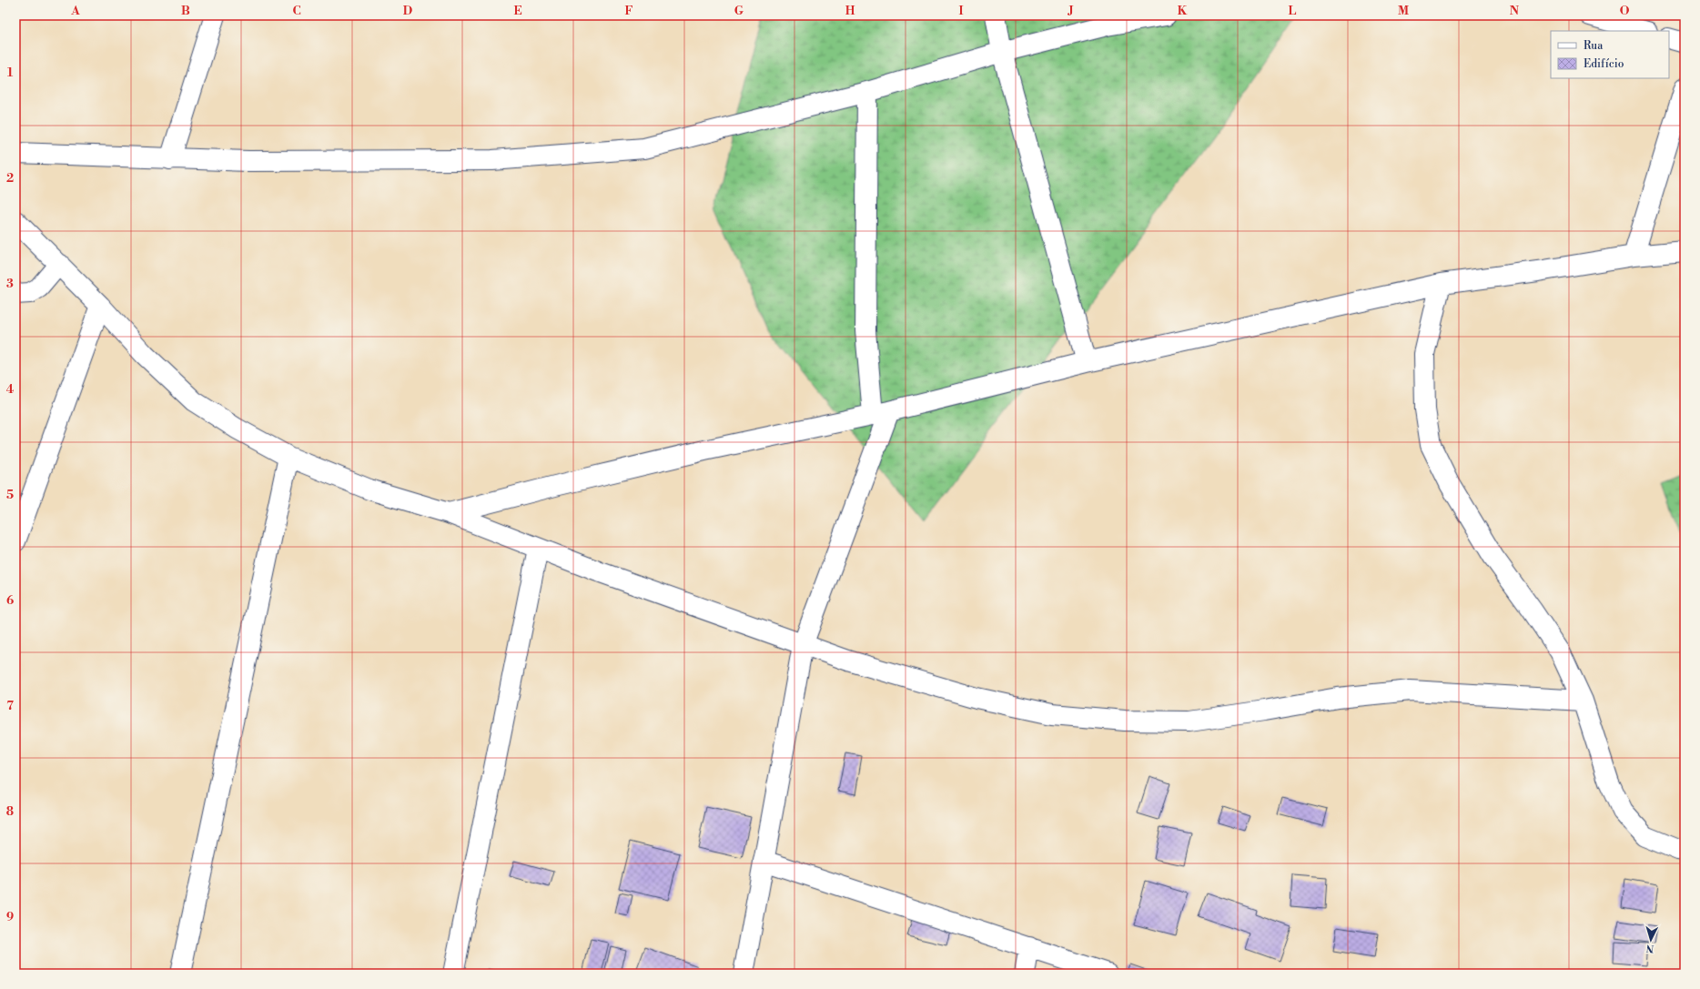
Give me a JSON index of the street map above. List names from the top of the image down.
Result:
{
  "legend": ["Rua", "Edifício"],
  "north": "bottom",
  "grid": {
    "columns": [
      "A",
      "B",
      "C",
      "D",
      "E",
      "F",
      "G",
      "H",
      "I",
      "J",
      "K",
      "L",
      "M",
      "N",
      "O"
    ],
    "rows": [
      "1",
      "2",
      "3",
      "4",
      "5",
      "6",
      "7",
      "8",
      "9"
    ]
  }
}
